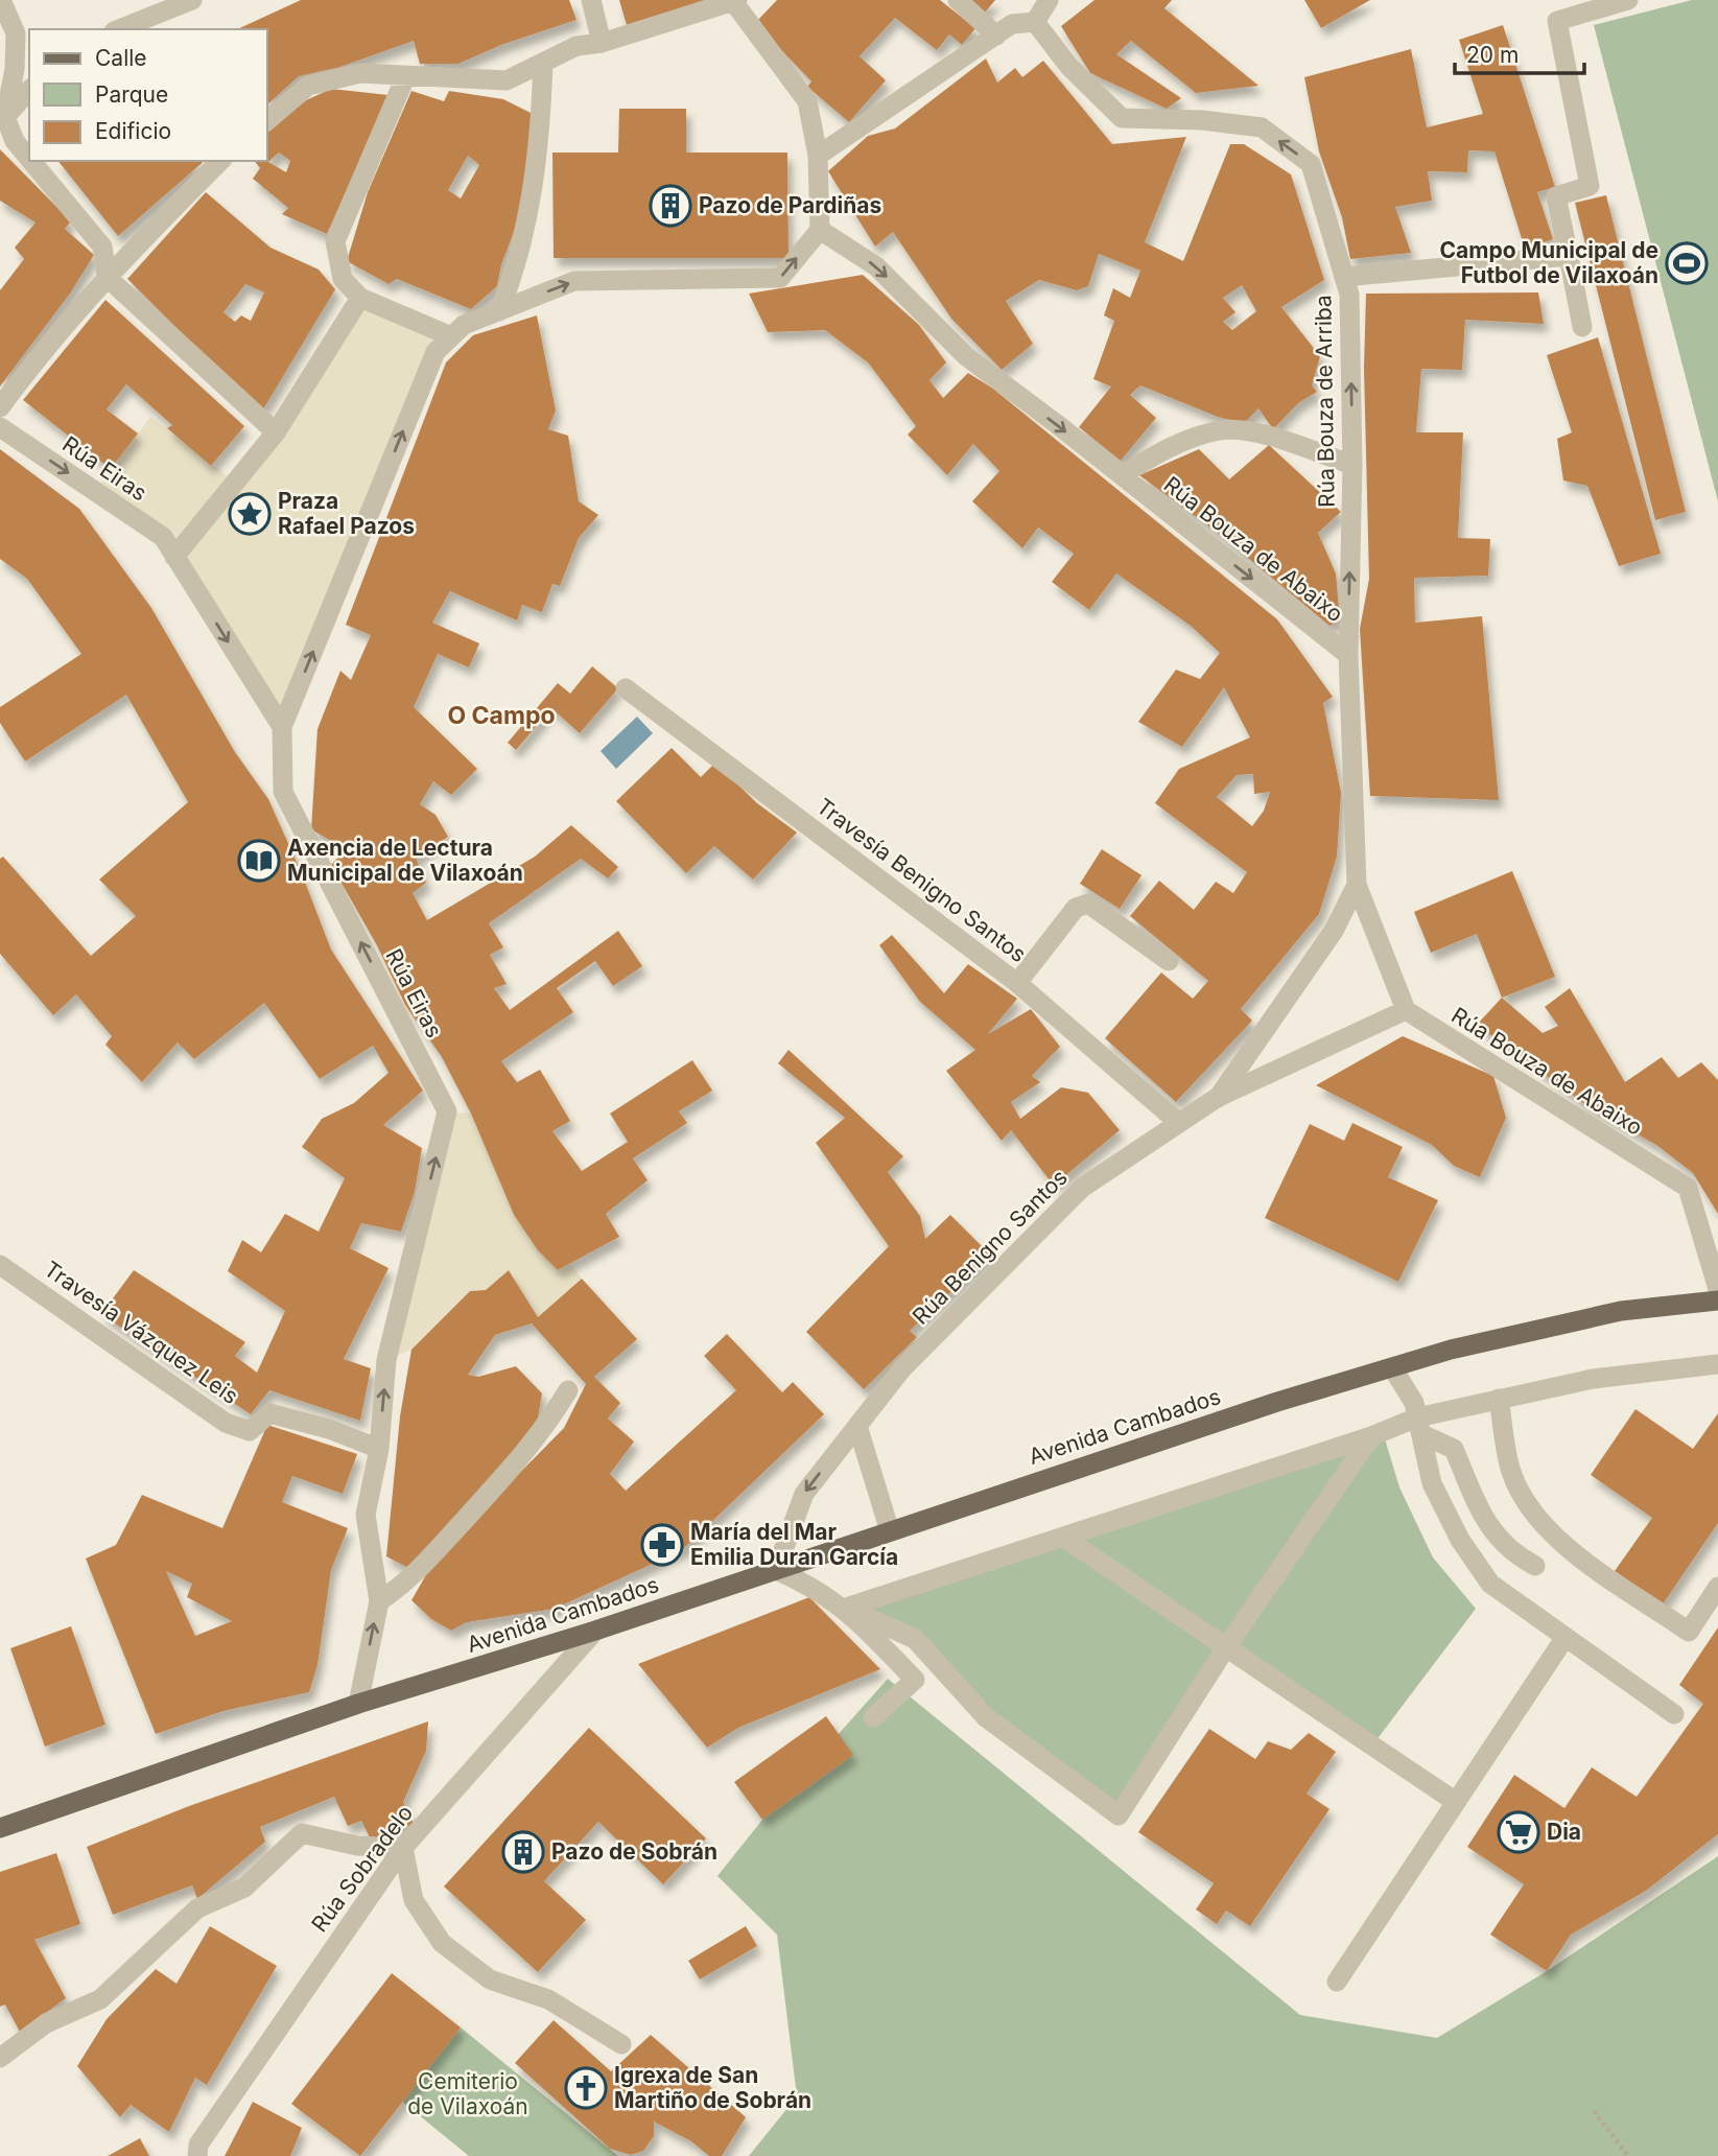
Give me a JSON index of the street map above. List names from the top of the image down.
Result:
{
  "streets": {
    "main road": ["Avenida Cambados"],
    "street": [
      "Rúa Bouza de Arriba",
      "Rúa Eiras",
      "Rúa Bouza de Abaixo",
      "Travesía Benigno Santos",
      "Rúa Benigno Santos",
      "Travesía Vázquez Leis",
      "Rúa Sobradelo"
    ]
  },
  "crossings": [
    ["Rúa Bouza de Arriba", "Rúa Bouza de Abaixo"],
    ["Rúa Eiras", "Travesía Vázquez Leis"],
    ["Rúa Eiras", "Avenida Cambados"],
    ["Rúa Bouza de Abaixo", "Rúa Benigno Santos"],
    ["Travesía Benigno Santos", "Rúa Benigno Santos"],
    ["Rúa Benigno Santos", "Avenida Cambados"],
    ["Avenida Cambados", "Rúa Sobradelo"]
  ],
  "one_way": ["Rúa Bouza de Arriba"],
  "districts": ["O Campo"],
  "parks": ["Cemiterio de Vilaxoán"],
  "places": {
    "building": ["Pazo de Pardiñas", "Pazo de Sobrán"],
    "sports": ["Campo Municipal de Futbol de Vilaxoán"],
    "place": ["Praza Rafael Pazos"],
    "library": ["Axencia de Lectura Municipal de Vilaxoán"],
    "pharmacy": ["María del Mar Emilia Duran García"],
    "supermarket": ["Dia"],
    "church": ["Igrexa de San Martiño de Sobrán"]
  },
  "legend": ["Calle", "Parque", "Edificio"],
  "scale_bar": "20 m"
}
